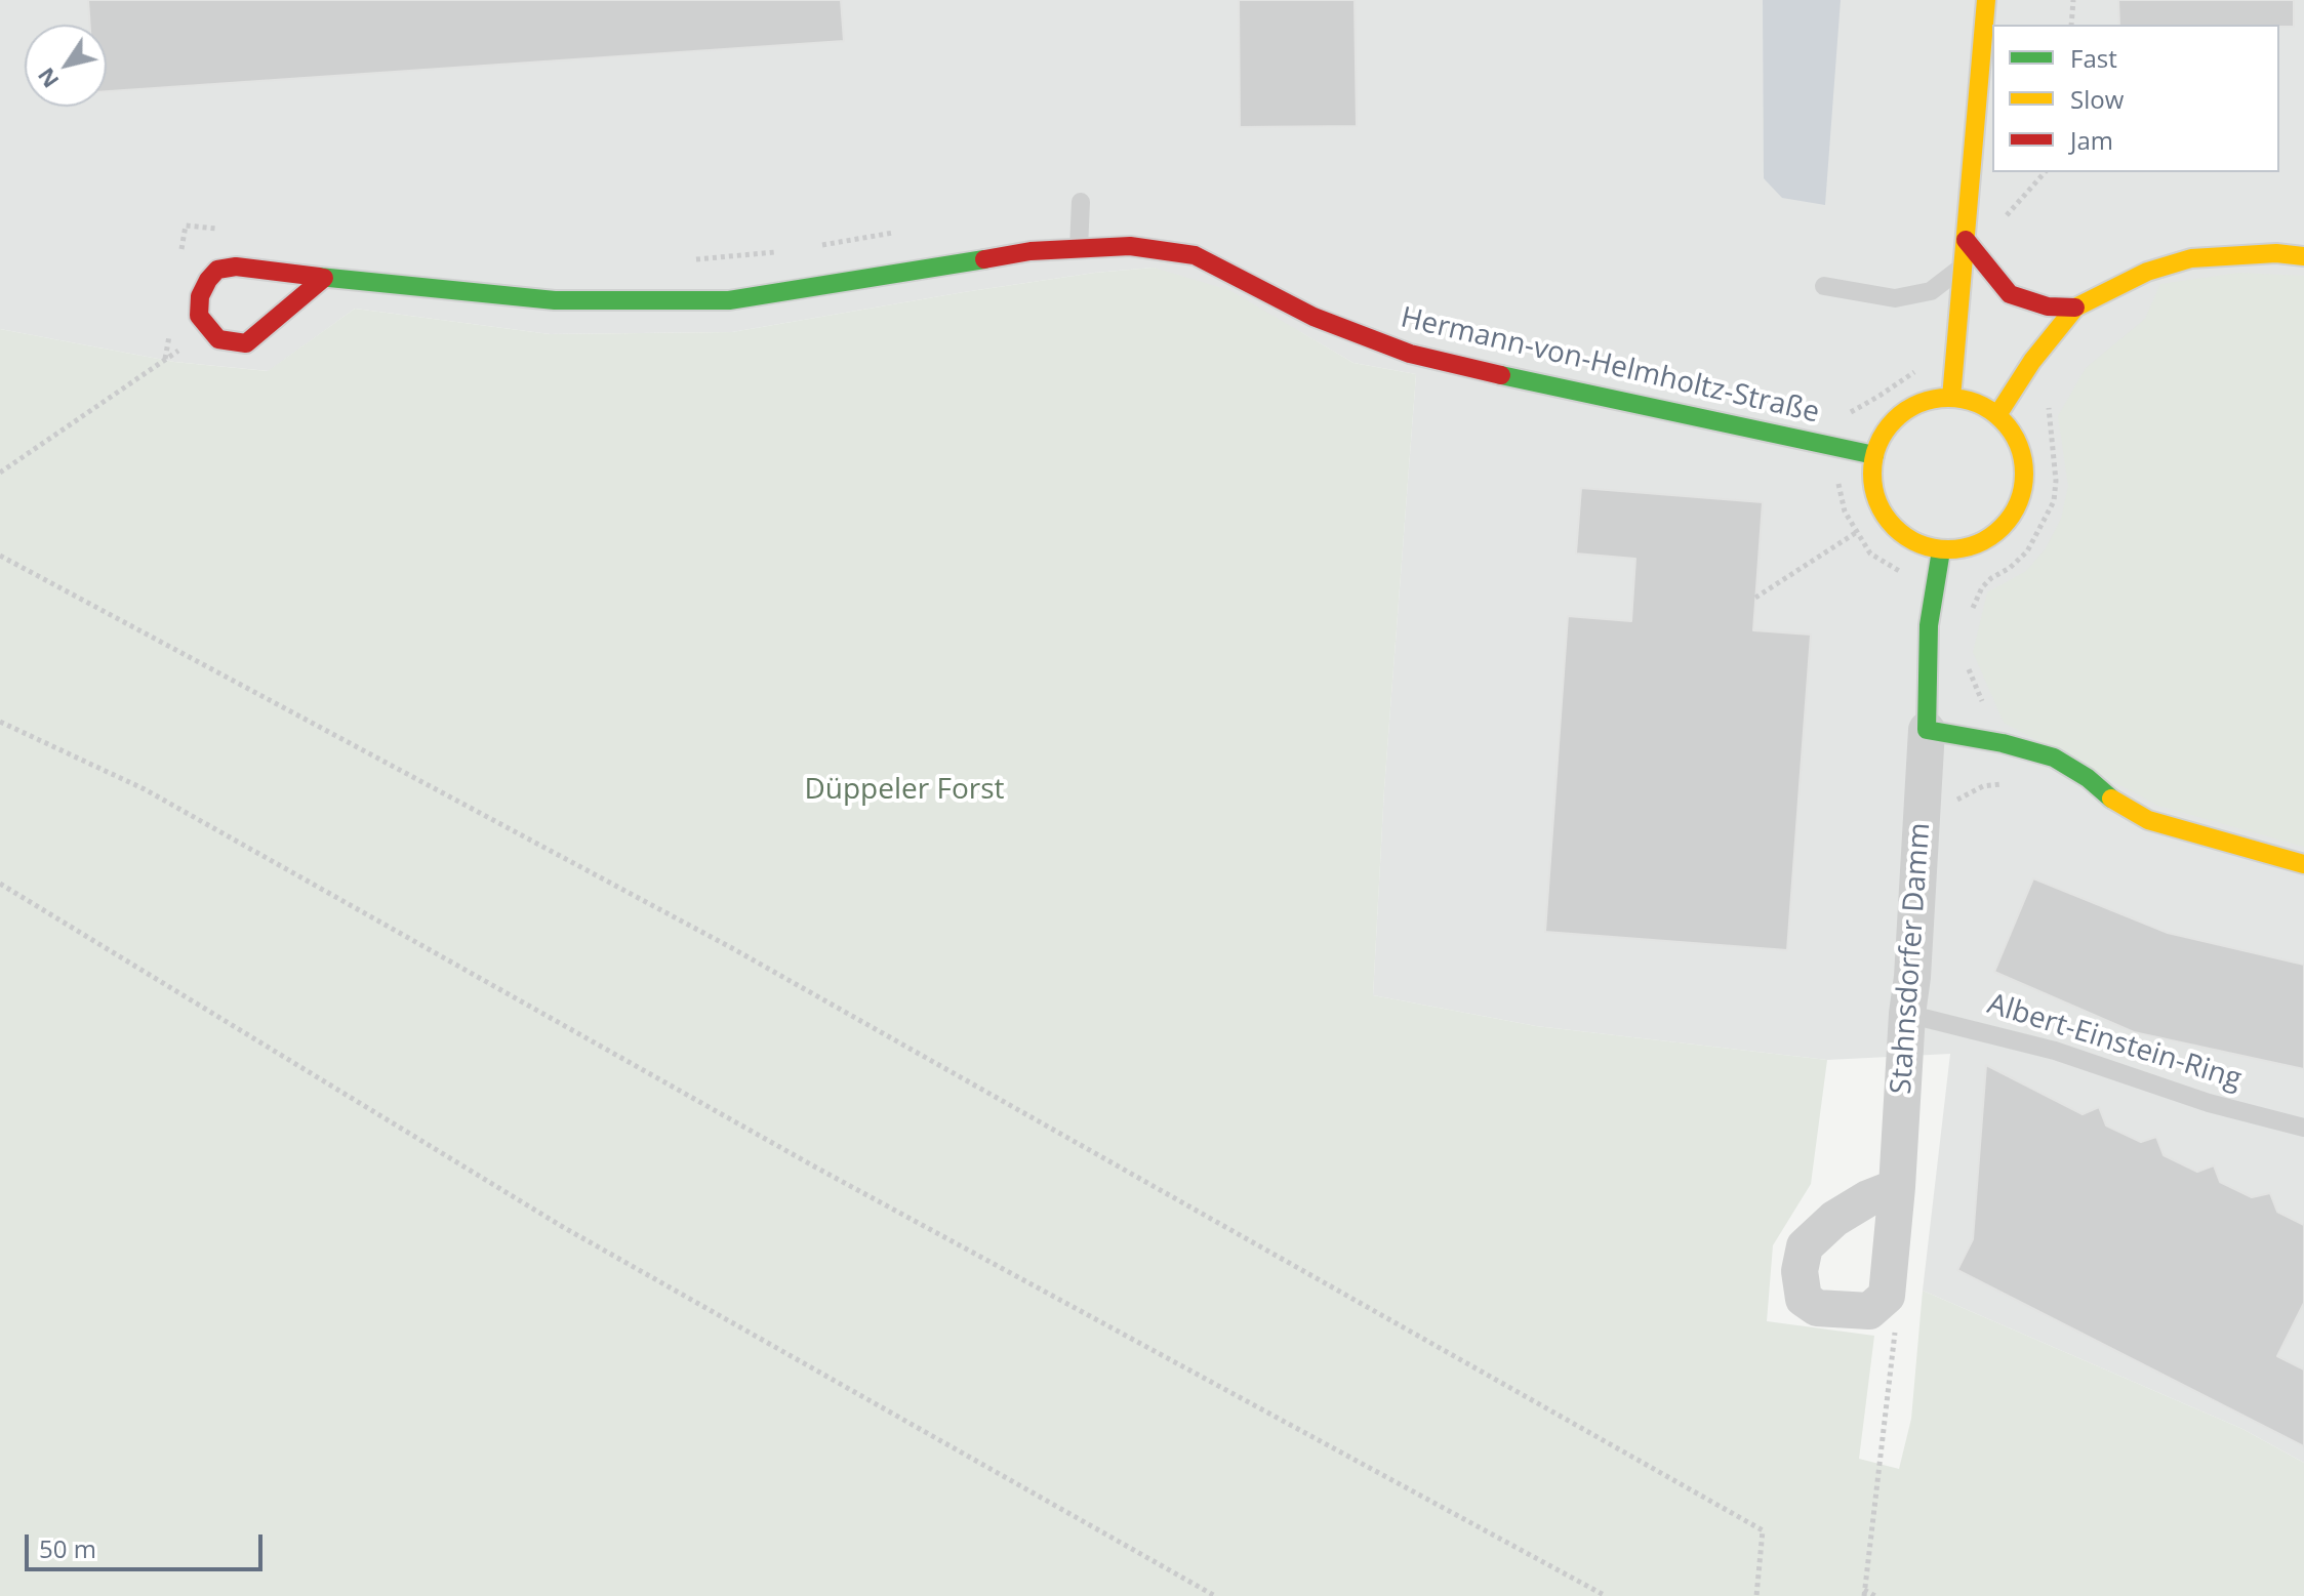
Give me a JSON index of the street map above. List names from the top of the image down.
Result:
{
  "streets": {
    "street": ["Hermann-von-Helmholtz-Straße", "Stahnsdorfer Damm"],
    "lane": ["Albert-Einstein-Ring"]
  },
  "crossings": [
    ["Stahnsdorfer Damm", "Albert-Einstein-Ring"]
  ],
  "parks": ["Düppeler Forst"],
  "legend": ["Fast", "Slow", "Jam"],
  "scale_bar": "50 m",
  "north": "bottom left"
}
